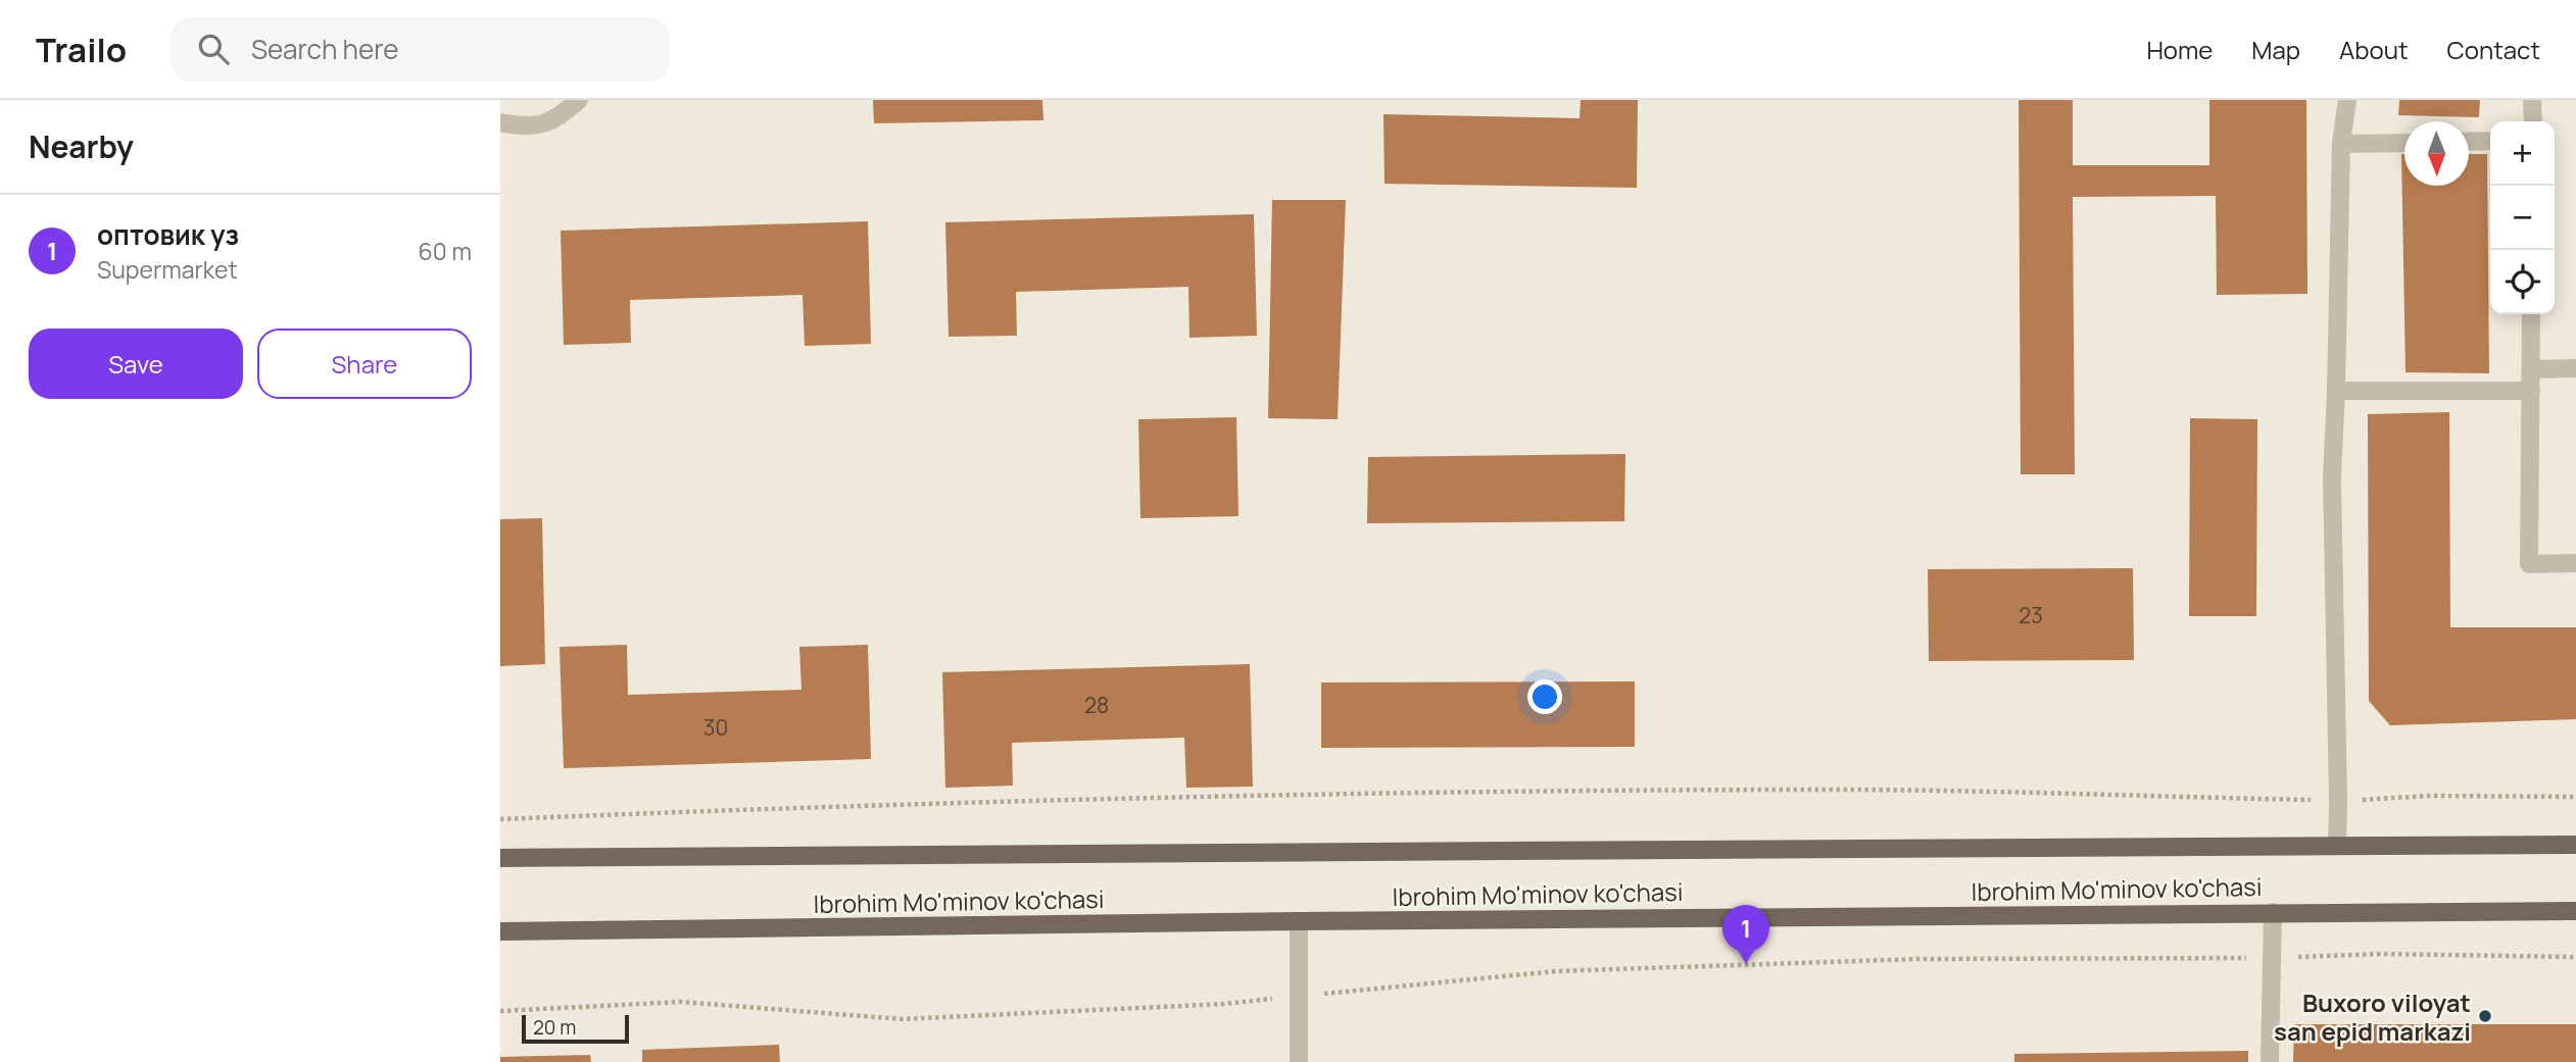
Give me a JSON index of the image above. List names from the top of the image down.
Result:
{
  "streets": {
    "main road": ["Ibrohim Mo'minov ko'chasi"]
  },
  "places": ["Buxoro viloyat san epid markazi"],
  "house_numbers": ["23", "28", "30"],
  "scale_bar": "20 m",
  "north": "bottom",
  "page": {
    "header": "Trailo",
    "search": "Search here",
    "nav": [
      "Home",
      "Map",
      "About",
      "Contact"
    ],
    "heading": "Nearby",
    "map_buttons": ["+", "−"],
    "list": [
      {
        "mark": "1",
        "name": "оптовик уз",
        "note": "Supermarket",
        "value": "60 m"
      }
    ],
    "buttons": ["Save", "Share"],
    "pins": "1",
    "scale": "20 m"
  }
}
